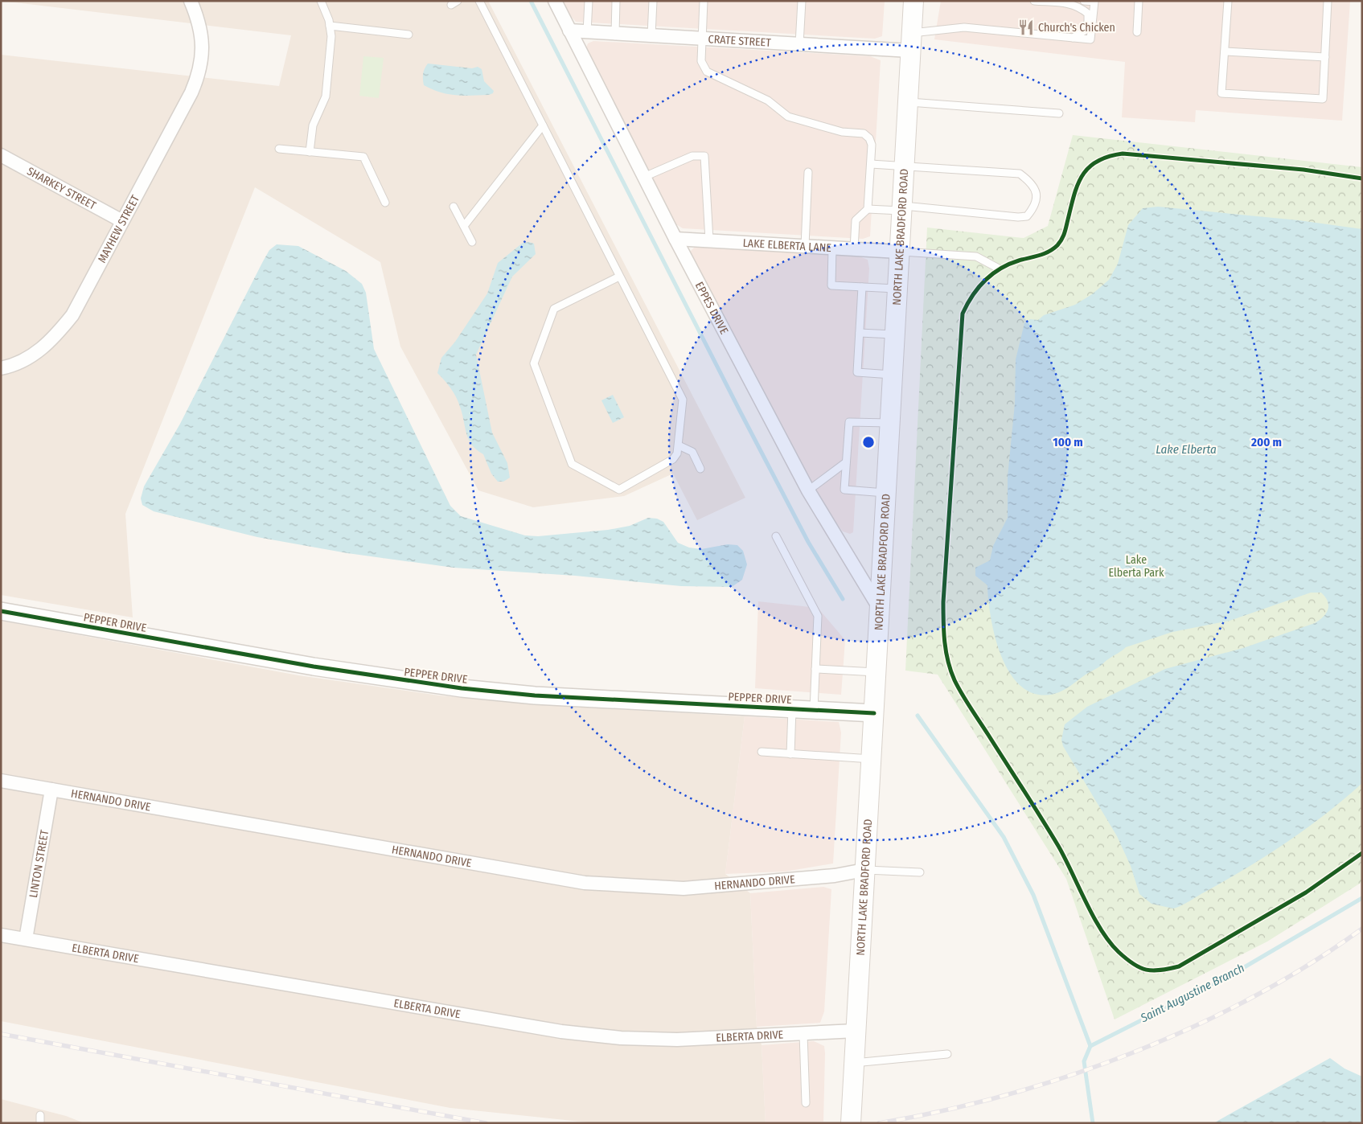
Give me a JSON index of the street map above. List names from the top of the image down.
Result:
{
  "streets": {
    "main road": ["NORTH LAKE BRADFORD ROAD"],
    "street": [
      "CRATE STREET",
      "SHARKEY STREET",
      "MAYHEW STREET",
      "LAKE ELBERTA LANE",
      "EPPES DRIVE",
      "PEPPER DRIVE",
      "HERNANDO DRIVE",
      "LINTON STREET",
      "ELBERTA DRIVE"
    ]
  },
  "crossings": [
    ["CRATE STREET", "NORTH LAKE BRADFORD ROAD"],
    ["CRATE STREET", "EPPES DRIVE"],
    ["SHARKEY STREET", "MAYHEW STREET"],
    ["NORTH LAKE BRADFORD ROAD", "LAKE ELBERTA LANE"],
    ["NORTH LAKE BRADFORD ROAD", "EPPES DRIVE"],
    ["NORTH LAKE BRADFORD ROAD", "PEPPER DRIVE"],
    ["NORTH LAKE BRADFORD ROAD", "HERNANDO DRIVE"],
    ["NORTH LAKE BRADFORD ROAD", "ELBERTA DRIVE"],
    ["LAKE ELBERTA LANE", "EPPES DRIVE"],
    ["HERNANDO DRIVE", "LINTON STREET"],
    ["LINTON STREET", "ELBERTA DRIVE"]
  ],
  "water": ["Lake Elberta", "Saint Augustine Branch"],
  "parks": ["Lake Elberta Park"],
  "places": {
    "restaurant": ["Church's Chicken"]
  },
  "rings": ["100 m", "200 m"]
}
